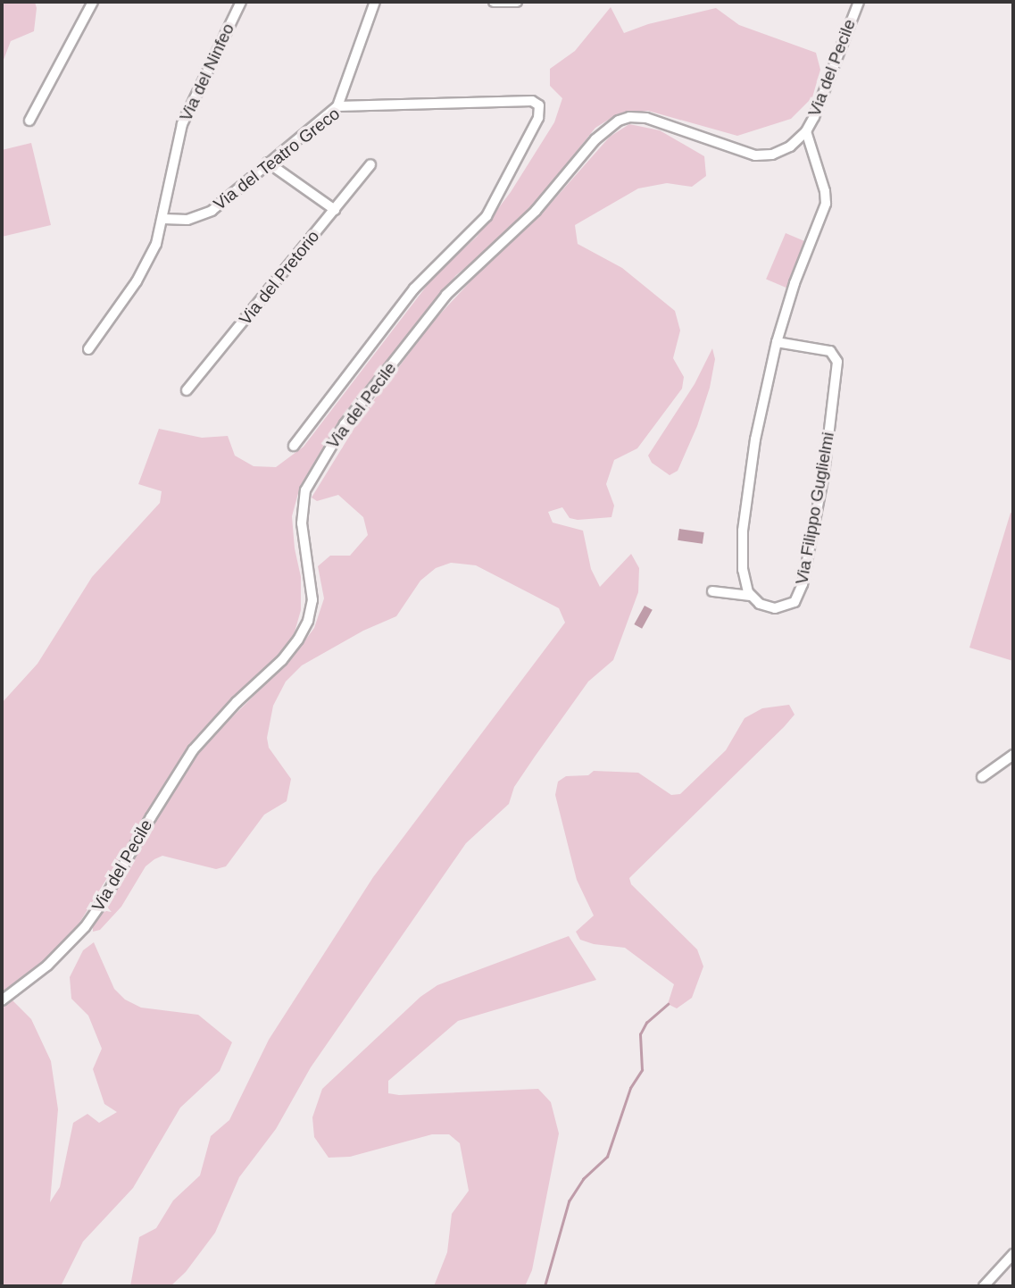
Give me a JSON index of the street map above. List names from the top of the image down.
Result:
{
  "streets": {
    "street": [
      "Via del Pecile",
      "Via del Ninfeo",
      "Via del Teatro Greco",
      "Via del Pretorio",
      "Via Filippo Guglielmi"
    ]
  },
  "crossings": [
    ["Via del Pecile", "Via del Teatro Greco"],
    ["Via del Ninfeo", "Via del Teatro Greco"]
  ]
}
